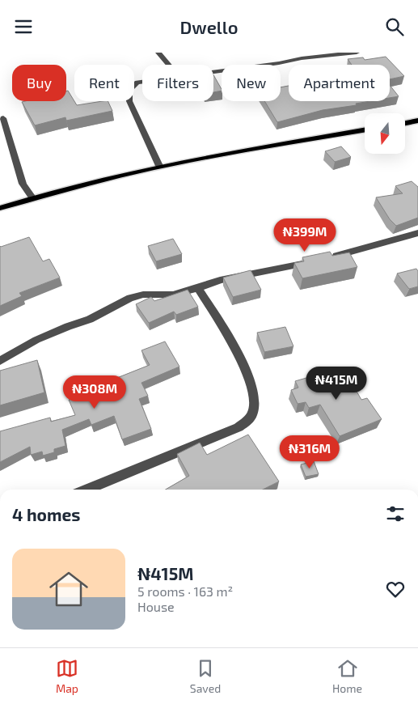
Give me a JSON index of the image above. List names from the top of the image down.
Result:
{
  "north": "bottom",
  "page": {
    "header": "Dwello",
    "chip": [
      "Buy",
      "Rent",
      "Filters",
      "New",
      "Apartment"
    ],
    "price": [
      "₦399M",
      "₦415M",
      "₦308M",
      "₦316M"
    ],
    "heading": "4 homes",
    "list": [
      {
        "name": "₦415M",
        "note": "5 rooms · 163 m² · House"
      }
    ],
    "tabs": ["Map", "Saved", "Home"]
  }
}
